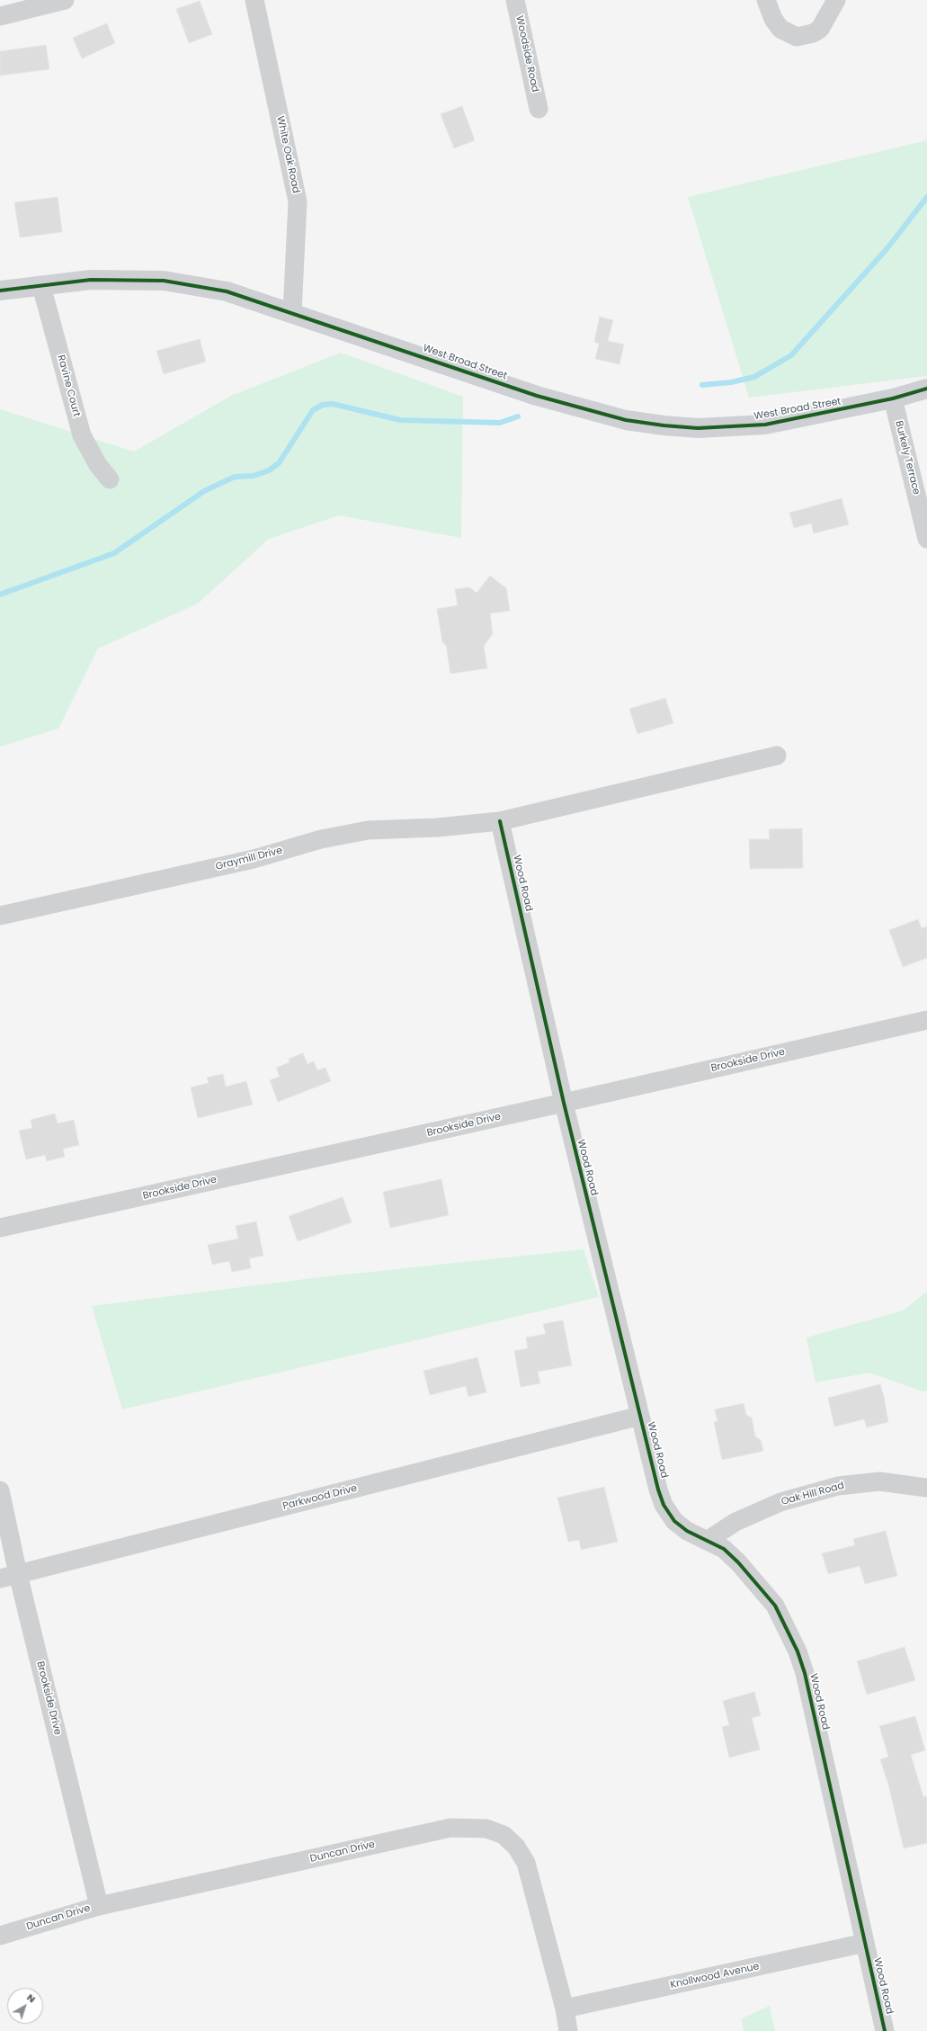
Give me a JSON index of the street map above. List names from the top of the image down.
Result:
{
  "streets": {
    "street": [
      "Woodside Road",
      "White Oak Road",
      "West Broad Street",
      "Ravine Court",
      "Burkely Terrace",
      "Graymill Drive",
      "Wood Road",
      "Brookside Drive",
      "Oak Hill Road",
      "Parkwood Drive",
      "Duncan Drive",
      "Knollwood Avenue"
    ]
  },
  "crossings": [
    ["White Oak Road", "West Broad Street"],
    ["West Broad Street", "Ravine Court"],
    ["West Broad Street", "Burkely Terrace"],
    ["Graymill Drive", "Wood Road"],
    ["Wood Road", "Brookside Drive"],
    ["Wood Road", "Oak Hill Road"],
    ["Wood Road", "Parkwood Drive"],
    ["Wood Road", "Knollwood Avenue"],
    ["Brookside Drive", "Parkwood Drive"],
    ["Brookside Drive", "Duncan Drive"],
    ["Duncan Drive", "Knollwood Avenue"]
  ],
  "north": "top right"
}
